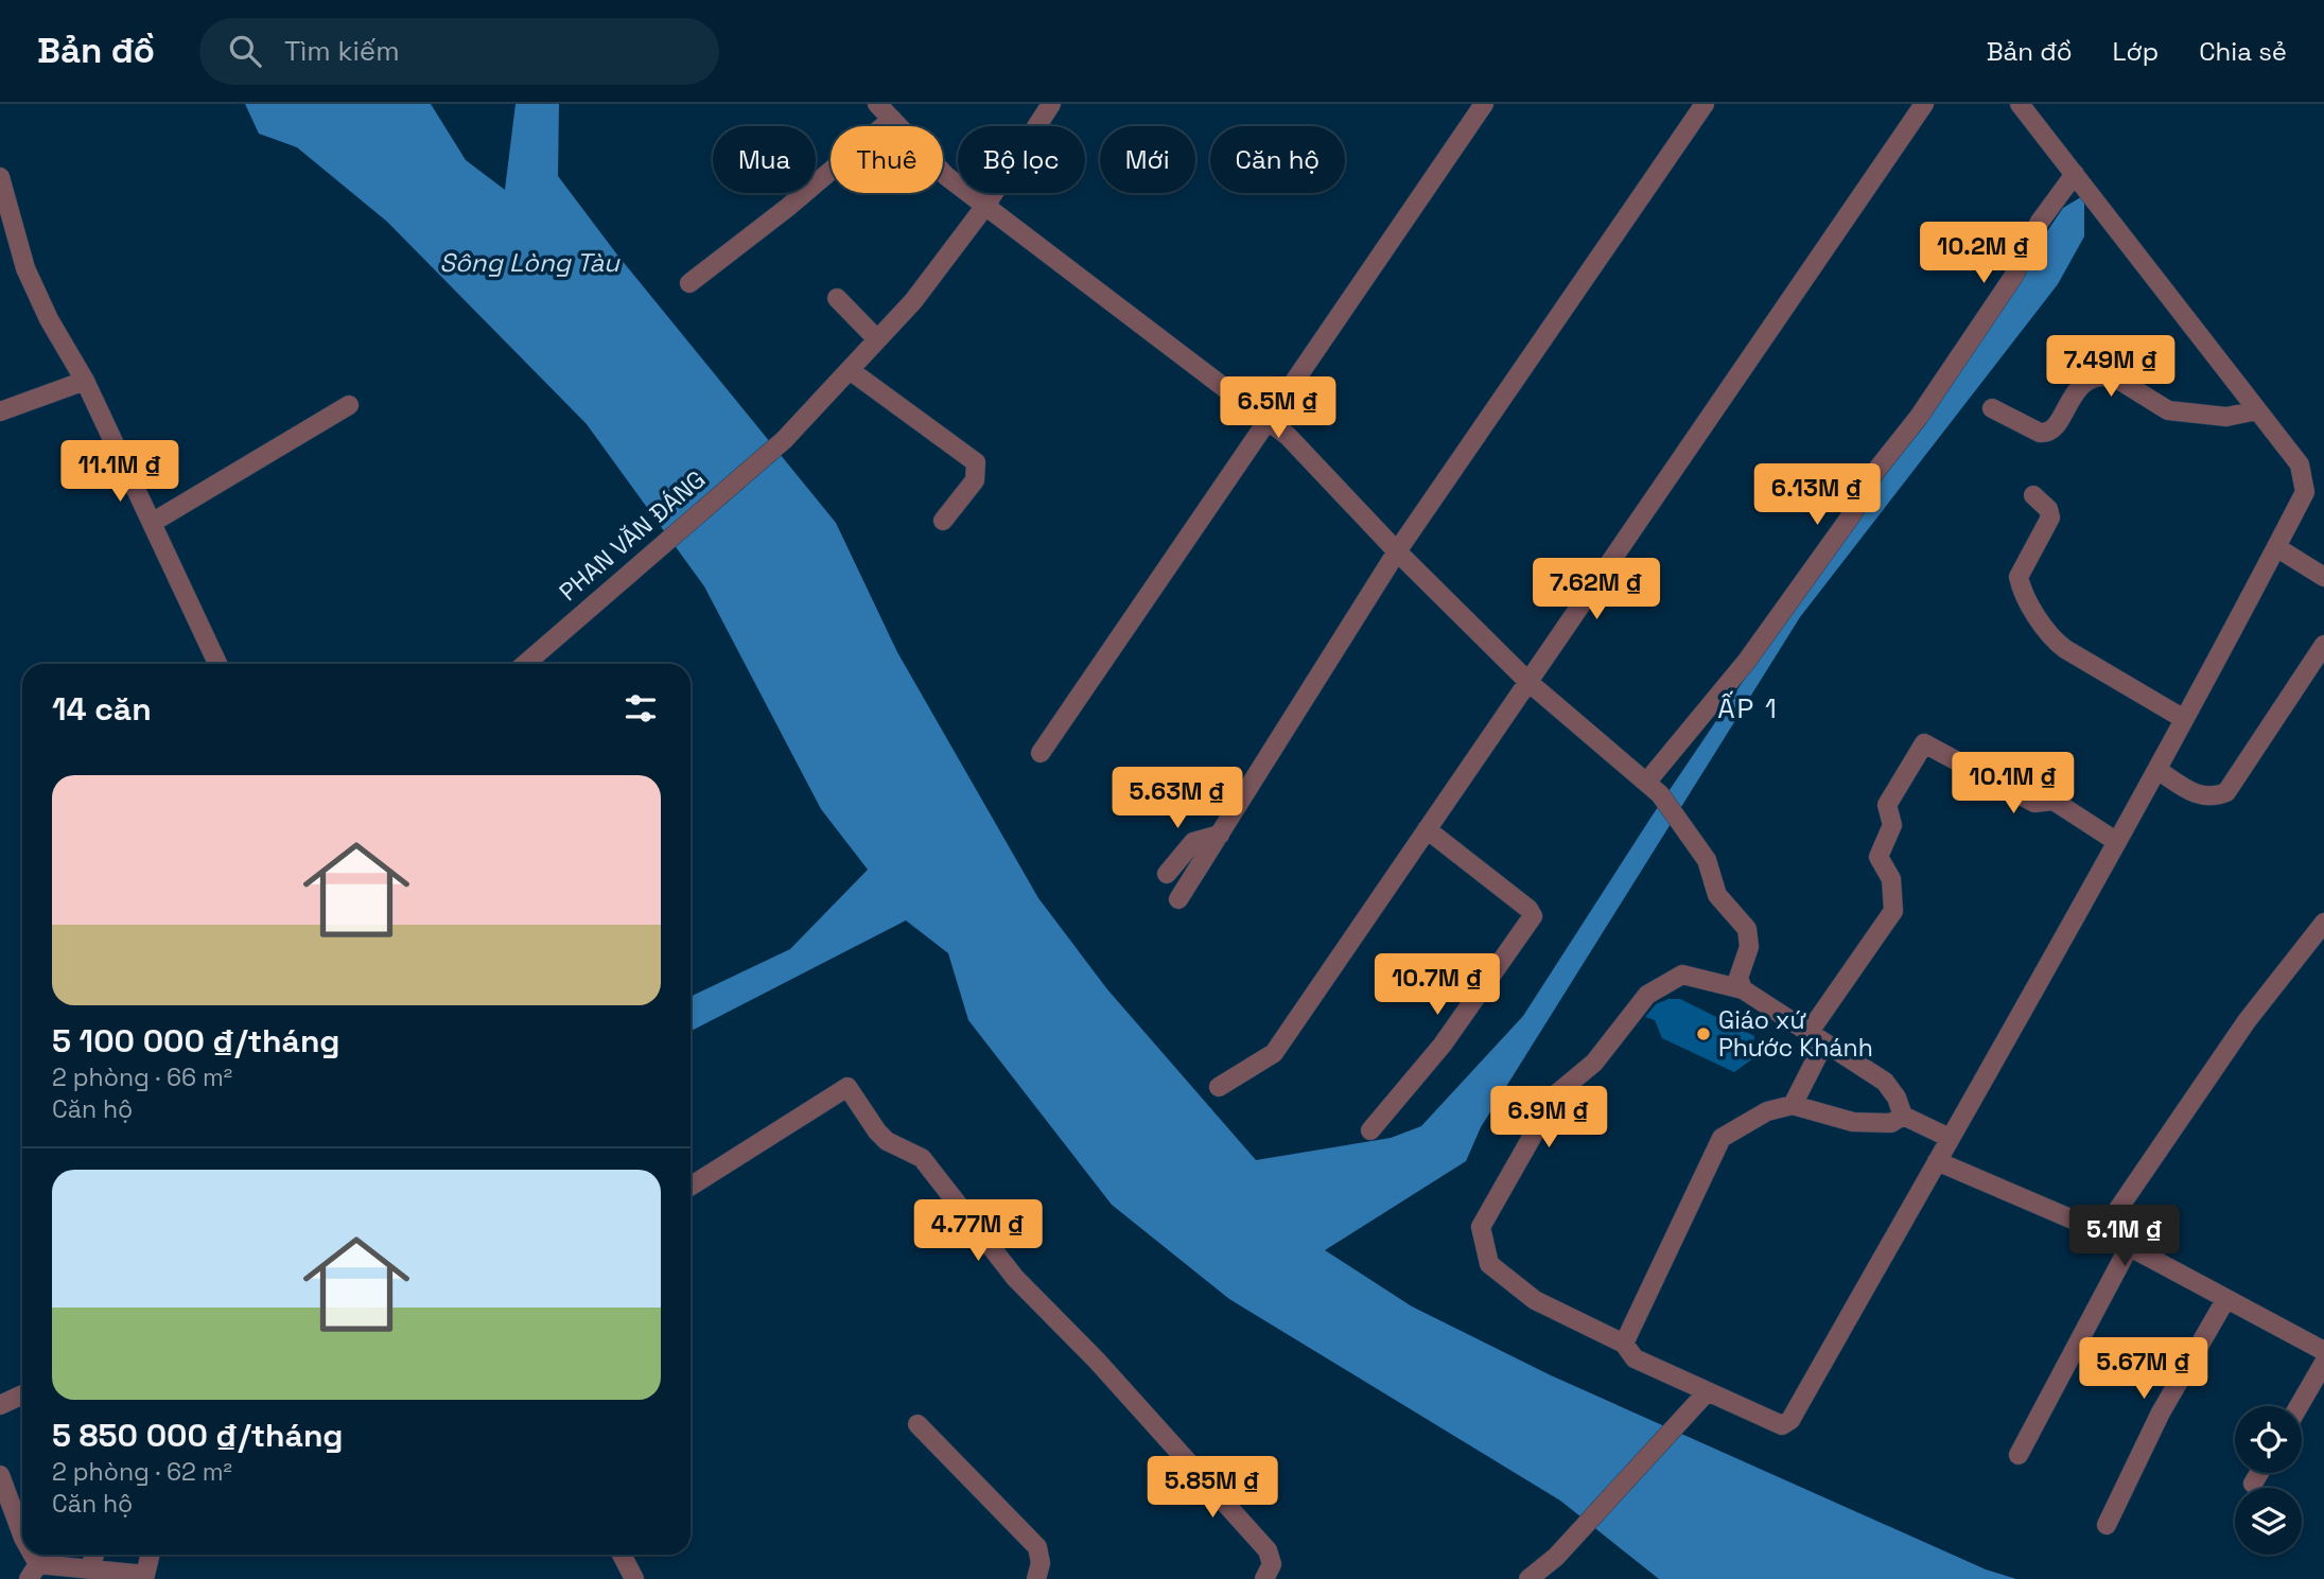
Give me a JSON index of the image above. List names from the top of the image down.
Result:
{
  "streets": {
    "street": ["PHAN VĂN ĐÁNG"]
  },
  "districts": ["ẤP 1"],
  "water": ["Sông Lòng Tàu"],
  "places": ["Giáo xứ Phước Khánh"],
  "page": {
    "header": "Bản đồ",
    "search": "Tìm kiếm",
    "nav": ["Bản đồ", "Lớp", "Chia sẻ"],
    "chip": [
      "Mua",
      "Thuê",
      "Bộ lọc",
      "Mới",
      "Căn hộ"
    ],
    "price": [
      "10.2M ₫",
      "7.49M ₫",
      "6.5M ₫",
      "11.1M ₫",
      "6.13M ₫",
      "7.62M ₫",
      "10.1M ₫",
      "5.63M ₫",
      "10.7M ₫",
      "6.9M ₫",
      "4.77M ₫",
      "5.1M ₫",
      "5.67M ₫",
      "5.85M ₫"
    ],
    "heading": "14 căn",
    "list": [
      {
        "name": "5 100 000 ₫/tháng",
        "note": "2 phòng · 66 m² · Căn hộ"
      },
      {
        "name": "5 850 000 ₫/tháng",
        "note": "2 phòng · 62 m² · Căn hộ"
      }
    ]
  }
}
